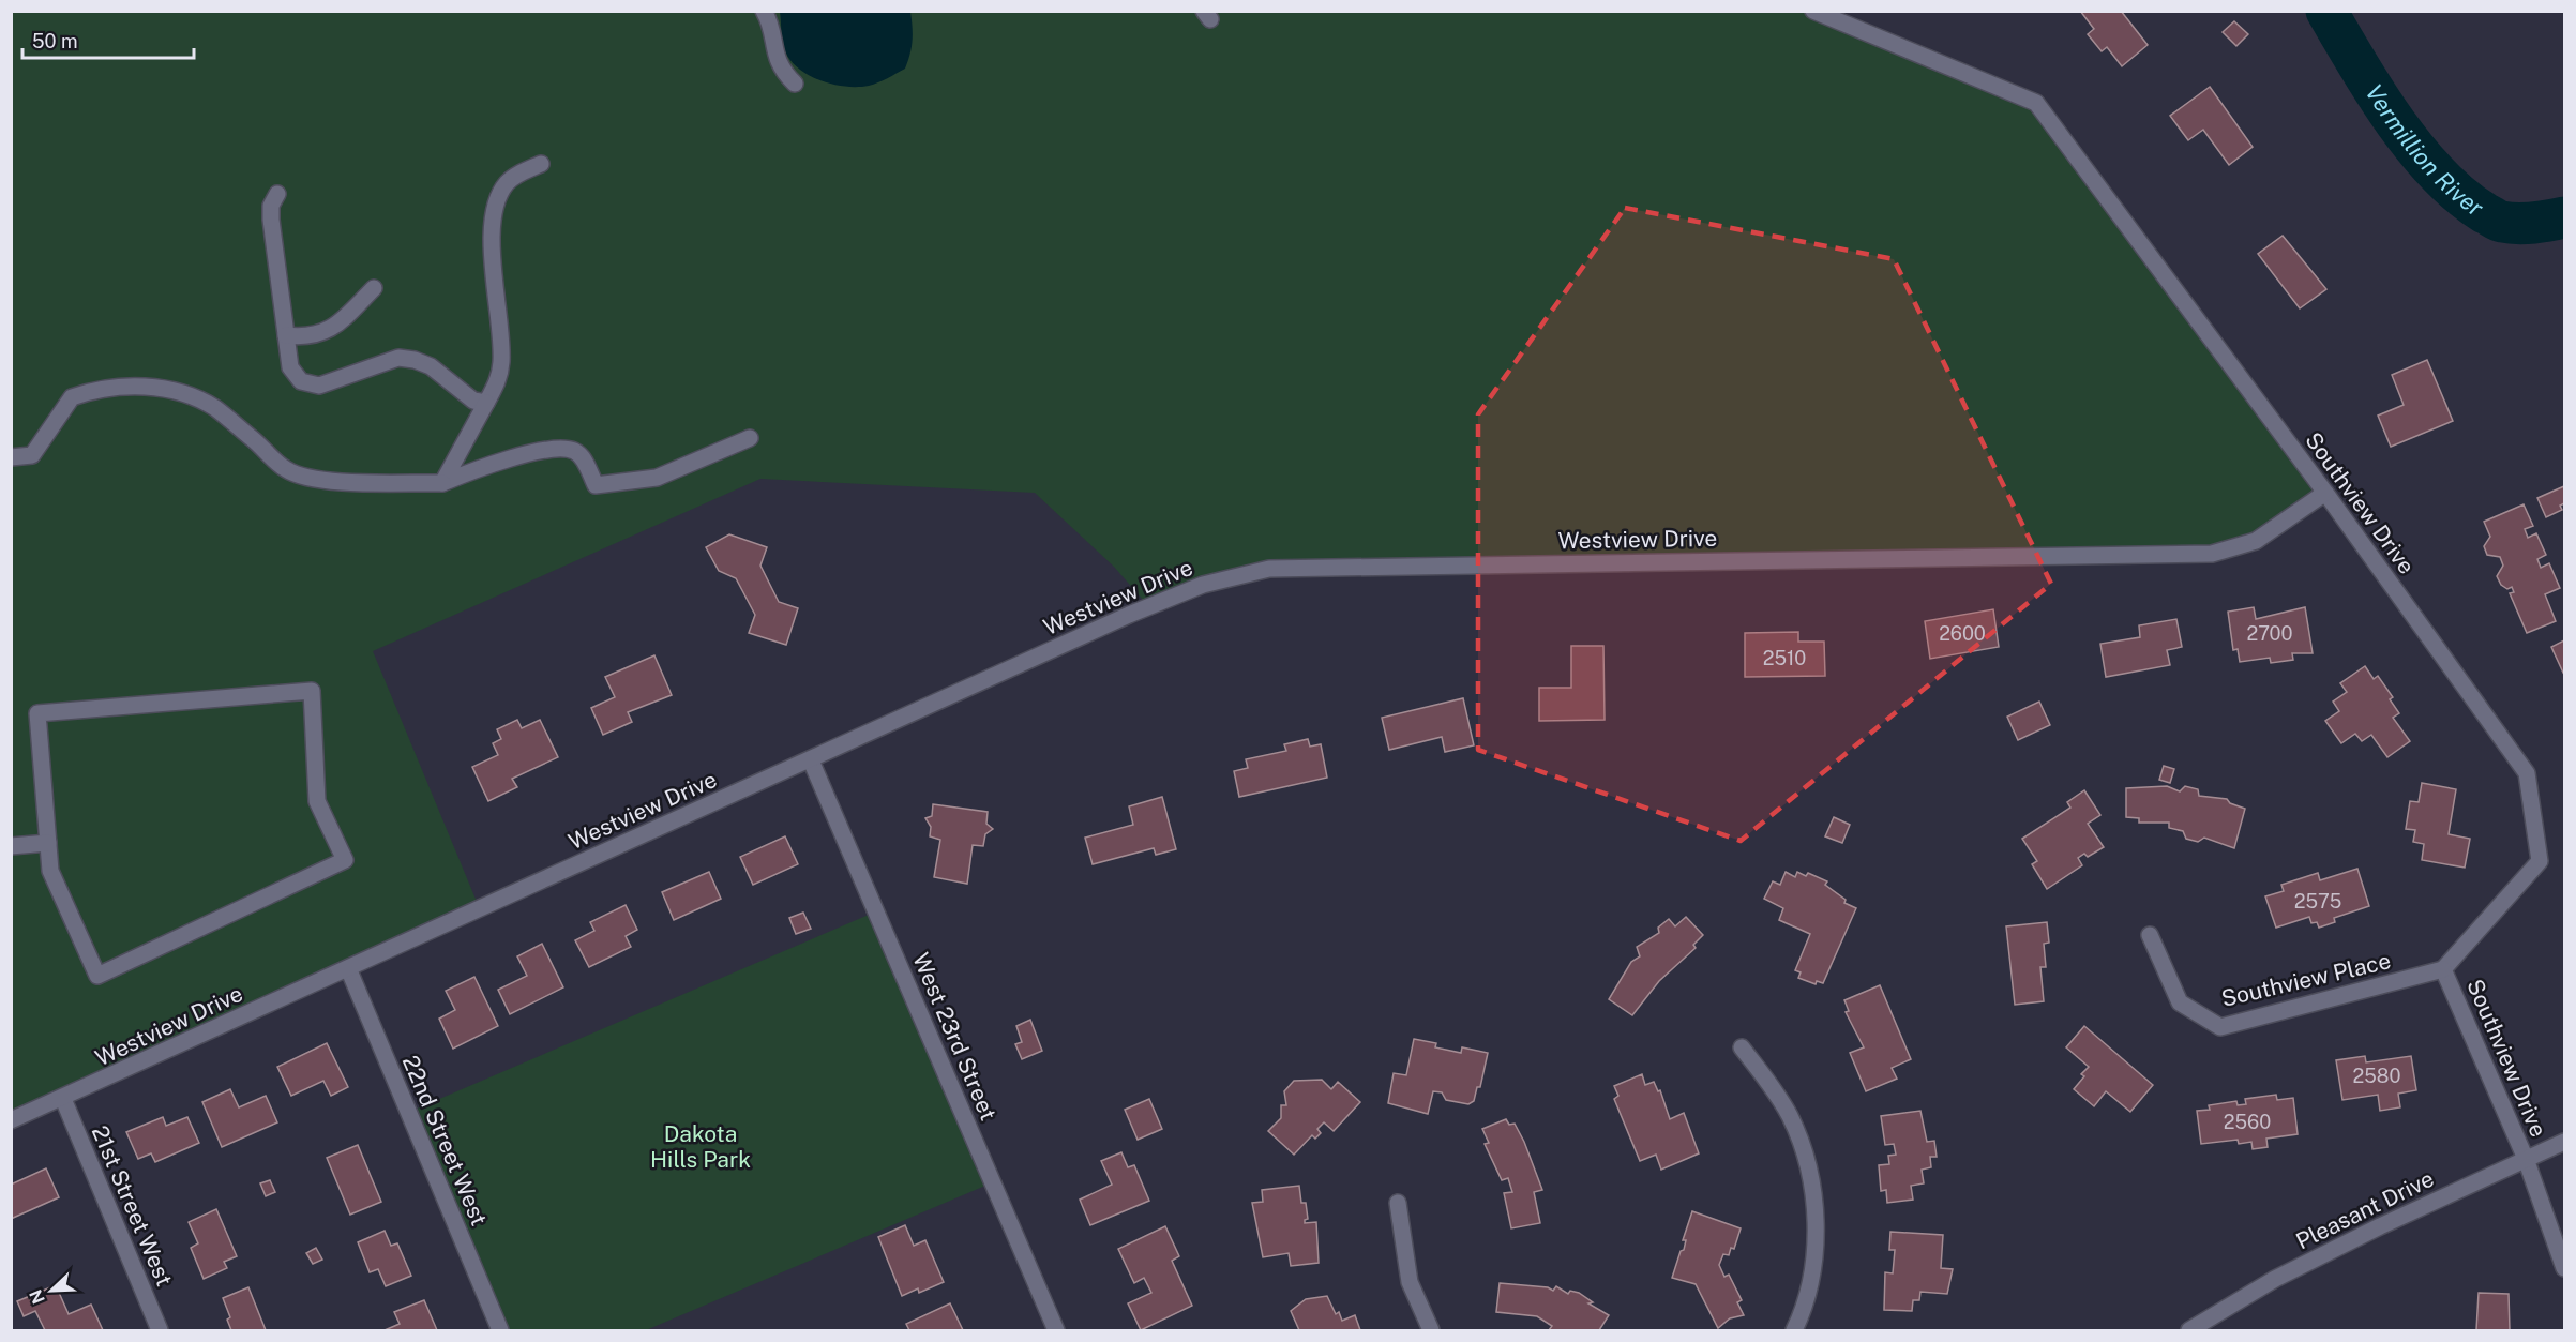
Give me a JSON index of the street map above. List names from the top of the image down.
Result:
{
  "streets": {
    "street": [
      "Southview Drive",
      "Westview Drive",
      "Southview Place",
      "West 23rd Street",
      "22nd Street West",
      "21st Street West",
      "Pleasant Drive"
    ]
  },
  "crossings": [
    ["Southview Drive", "Westview Drive"],
    ["Southview Drive", "Southview Place"],
    ["Southview Drive", "Pleasant Drive"],
    ["Westview Drive", "West 23rd Street"],
    ["Westview Drive", "22nd Street West"],
    ["Westview Drive", "21st Street West"]
  ],
  "water": ["Vermillion River"],
  "parks": ["Dakota Hills Park"],
  "house_numbers": [
    "2600",
    "2700",
    "2510",
    "2575",
    "2580",
    "2560"
  ],
  "scale_bar": "50 m",
  "north": "bottom left"
}
